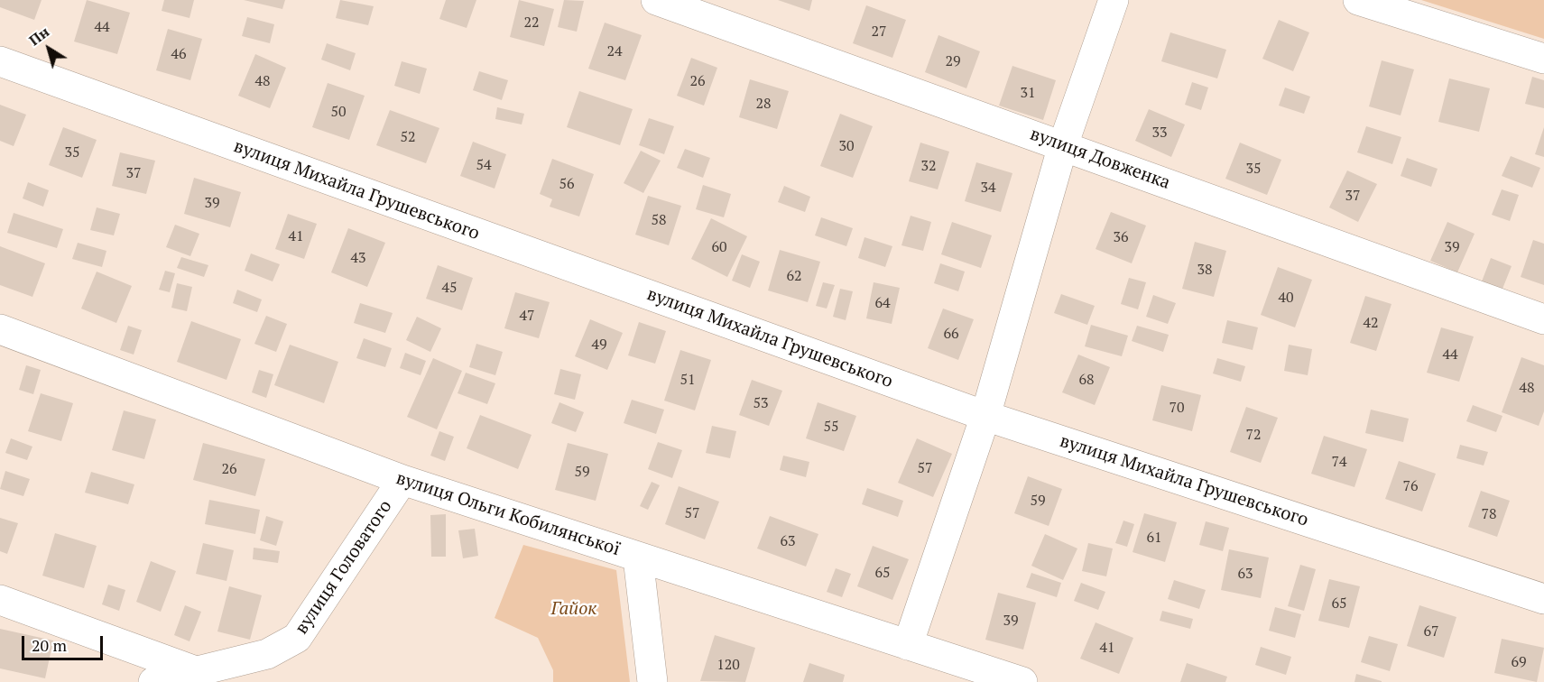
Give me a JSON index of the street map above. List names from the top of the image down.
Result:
{
  "streets": {
    "street": [
      "вулиця Довженка",
      "вулиця Михайла Грушевського",
      "вулиця Ольги Кобилянської",
      "вулиця Головатого"
    ]
  },
  "crossings": [
    ["вулиця Ольги Кобилянської", "вулиця Головатого"]
  ],
  "parks": ["Гайок"],
  "house_numbers": [
    "22",
    "44",
    "27",
    "24",
    "46",
    "29",
    "48",
    "26",
    "31",
    "28",
    "50",
    "33",
    "52",
    "30",
    "35",
    "54",
    "32",
    "35",
    "37",
    "56",
    "34",
    "37",
    "39",
    "58",
    "41",
    "36",
    "60",
    "39",
    "43",
    "38",
    "62",
    "45",
    "40",
    "64",
    "47",
    "42",
    "66",
    "49",
    "44",
    "51",
    "68",
    "48",
    "53",
    "70",
    "55",
    "72",
    "74",
    "57",
    "26",
    "59",
    "76",
    "59",
    "57",
    "78",
    "61",
    "63",
    "65",
    "63",
    "65",
    "39",
    "67",
    "41",
    "69",
    "120"
  ],
  "scale_bar": "20 m",
  "north": "top left"
}
